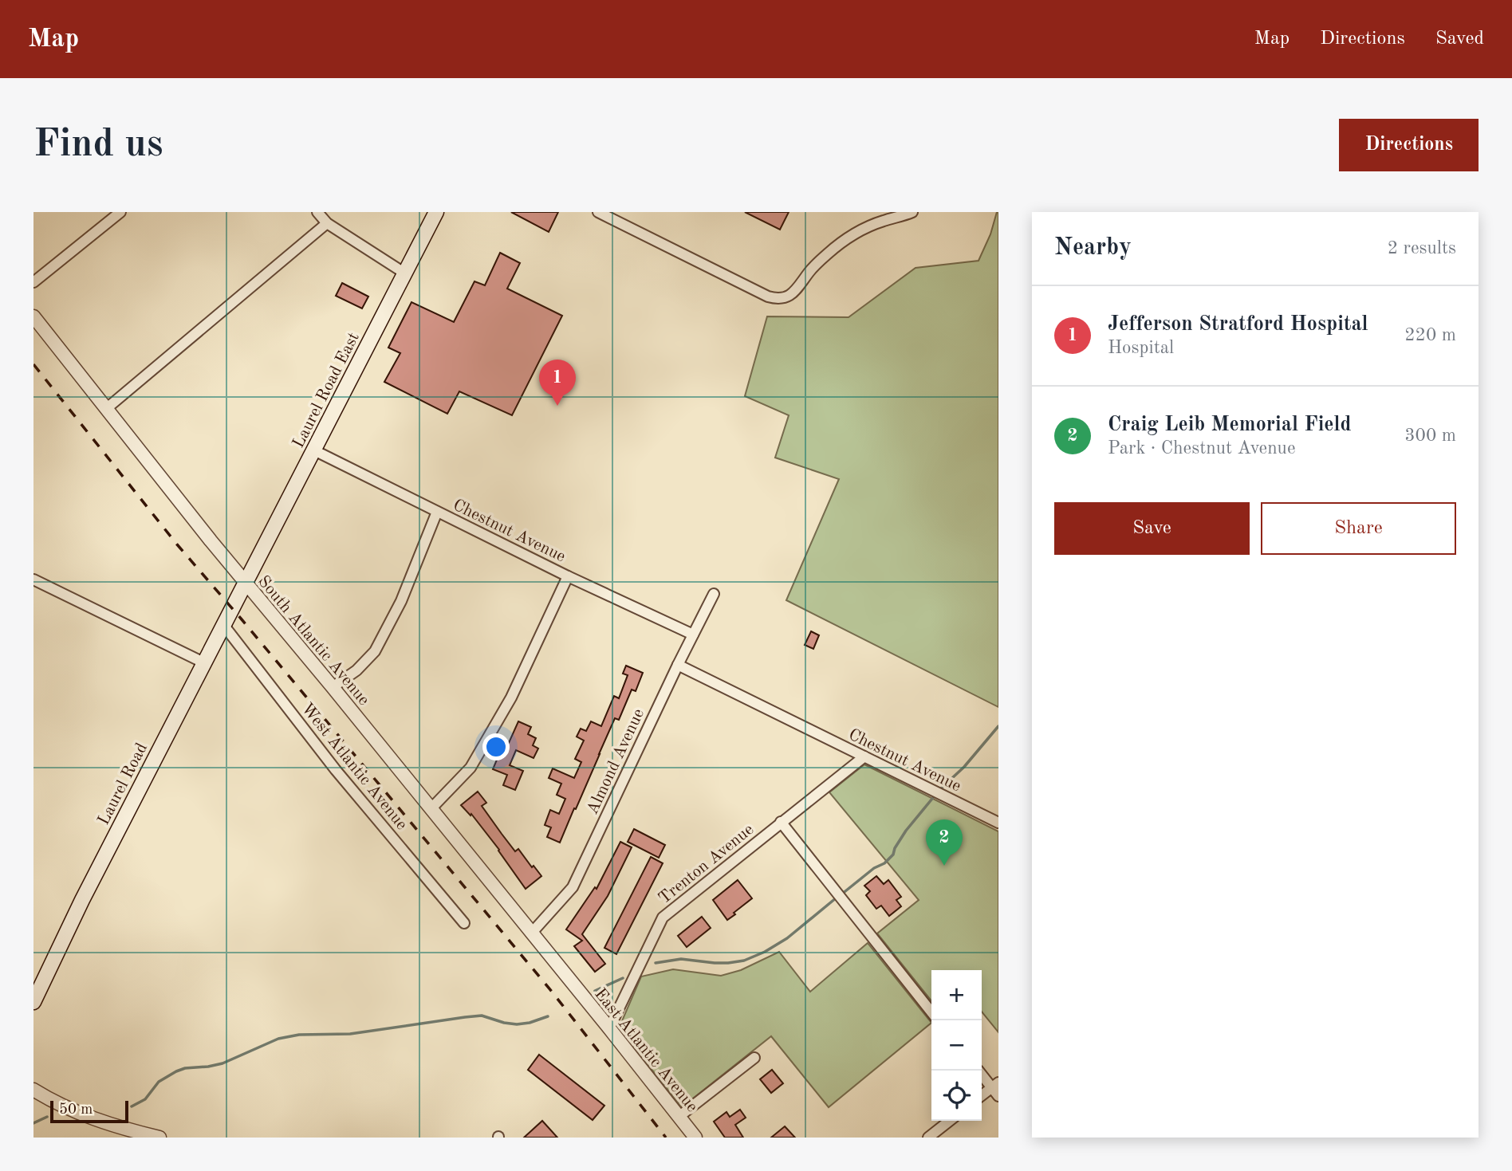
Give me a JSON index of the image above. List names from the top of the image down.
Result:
{
  "streets": {
    "main road": ["Laurel Road East", "Laurel Road"],
    "street": [
      "Chestnut Avenue",
      "South Atlantic Avenue",
      "Almond Avenue",
      "West Atlantic Avenue",
      "Trenton Avenue",
      "East Atlantic Avenue"
    ]
  },
  "crossings": [
    ["Laurel Road East", "Chestnut Avenue"],
    ["Laurel Road East", "South Atlantic Avenue"],
    ["Laurel Road East", "Laurel Road"],
    ["Chestnut Avenue", "Almond Avenue"],
    ["Chestnut Avenue", "Trenton Avenue"],
    ["South Atlantic Avenue", "Almond Avenue"],
    ["South Atlantic Avenue", "Laurel Road"],
    ["South Atlantic Avenue", "East Atlantic Avenue"],
    ["West Atlantic Avenue", "Laurel Road"],
    ["Trenton Avenue", "East Atlantic Avenue"]
  ],
  "scale_bar": "50 m",
  "page": {
    "header": "Map",
    "nav": ["Map", "Directions", "Saved"],
    "buttons": [
      "Directions",
      ["Save", "Share"]
    ],
    "title": "Find us",
    "heading": ["Nearby", "2 results"],
    "list": [
      {
        "mark": "1",
        "name": "Jefferson Stratford Hospital",
        "note": "Hospital",
        "value": "220 m"
      },
      {
        "mark": "2",
        "name": "Craig Leib Memorial Field",
        "note": "Park · Chestnut Avenue",
        "value": "300 m"
      }
    ],
    "pins": ["1", "2"],
    "map_buttons": ["+", "−"],
    "scale": "50 m"
  }
}
